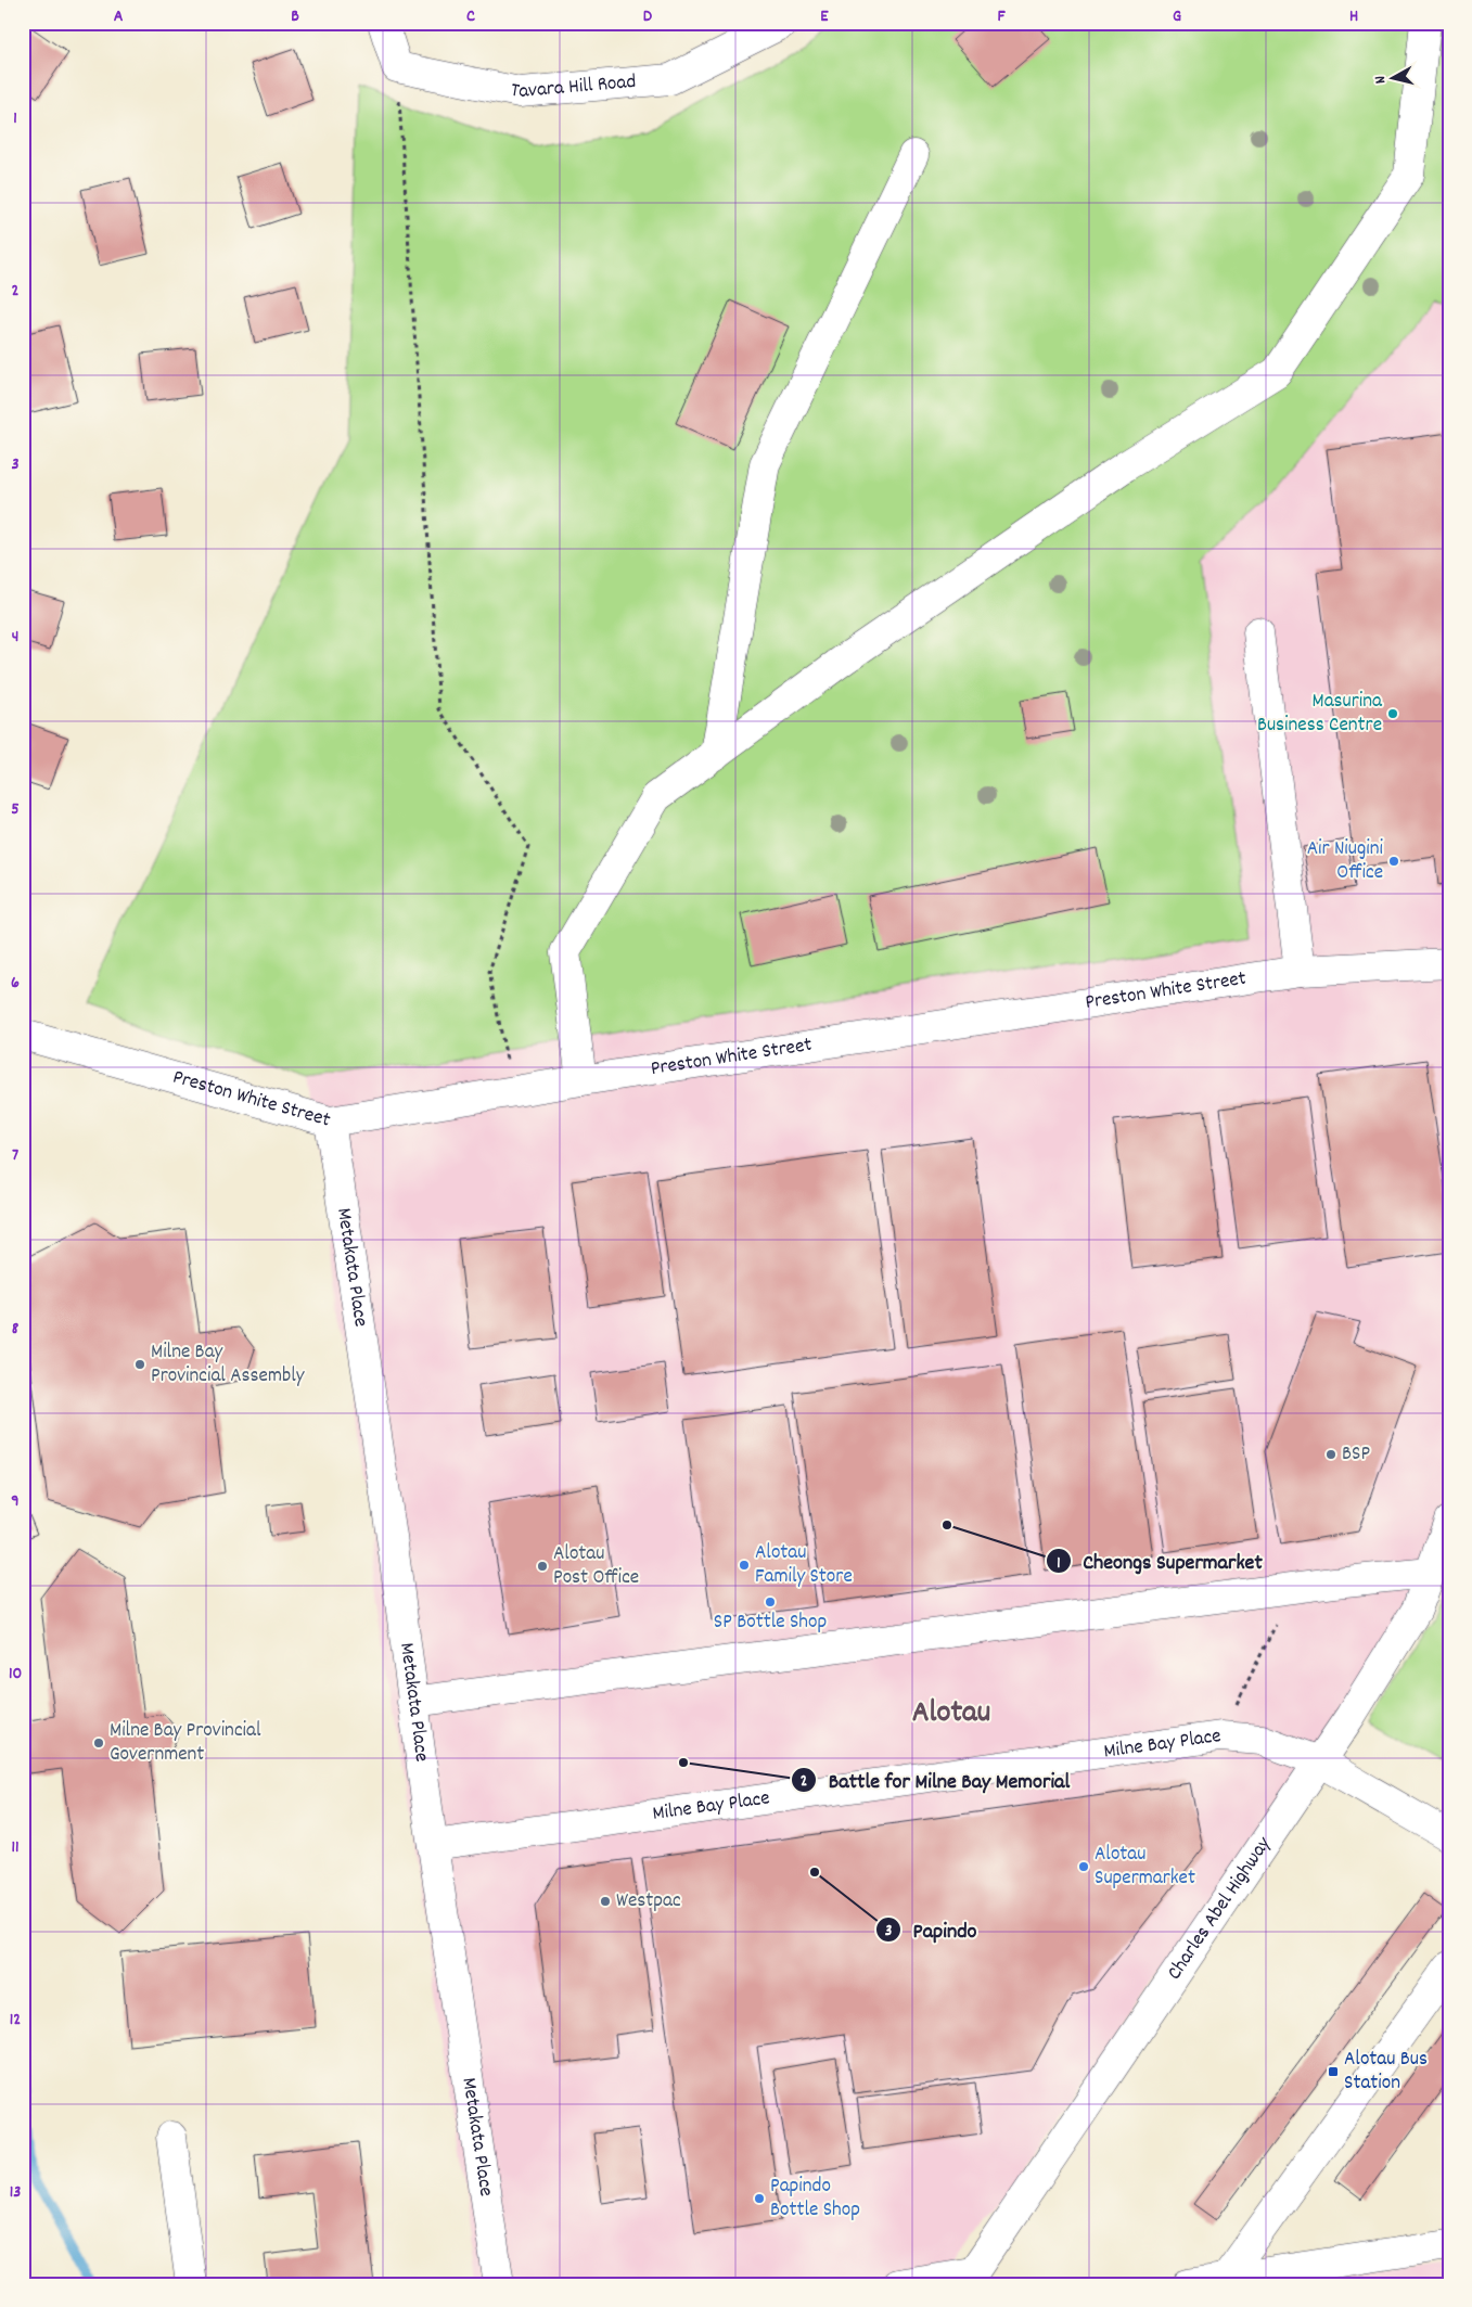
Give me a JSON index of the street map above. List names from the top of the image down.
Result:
{
  "streets": {
    "street": [
      "Tavara Hill Road",
      "Preston White Street",
      "Metakata Place",
      "Milne Bay Place",
      "Charles Abel Highway"
    ]
  },
  "crossings": [
    ["Preston White Street", "Metakata Place"],
    ["Metakata Place", "Milne Bay Place"],
    ["Milne Bay Place", "Charles Abel Highway"]
  ],
  "districts": ["Alotau"],
  "places": {
    "other": [
      "Masurina Business Centre",
      "Air Niugini Office",
      "Milne Bay Provincial Assembly",
      "BSP",
      "Cheongs Supermarket",
      "Alotau Family Store",
      "Alotau Post Office",
      "SP Bottle Shop",
      "Milne Bay Provincial Government",
      "Battle for Milne Bay Memorial",
      "Alotau Supermarket",
      "Papindo",
      "Westpac",
      "Papindo Bottle Shop"
    ],
    "transit": ["Alotau Bus Station"]
  },
  "north": "left",
  "grid": {
    "columns": [
      "A",
      "B",
      "C",
      "D",
      "E",
      "F",
      "G",
      "H"
    ],
    "rows": [
      "1",
      "2",
      "3",
      "4",
      "5",
      "6",
      "7",
      "8",
      "9",
      "10",
      "11",
      "12",
      "13"
    ]
  }
}
